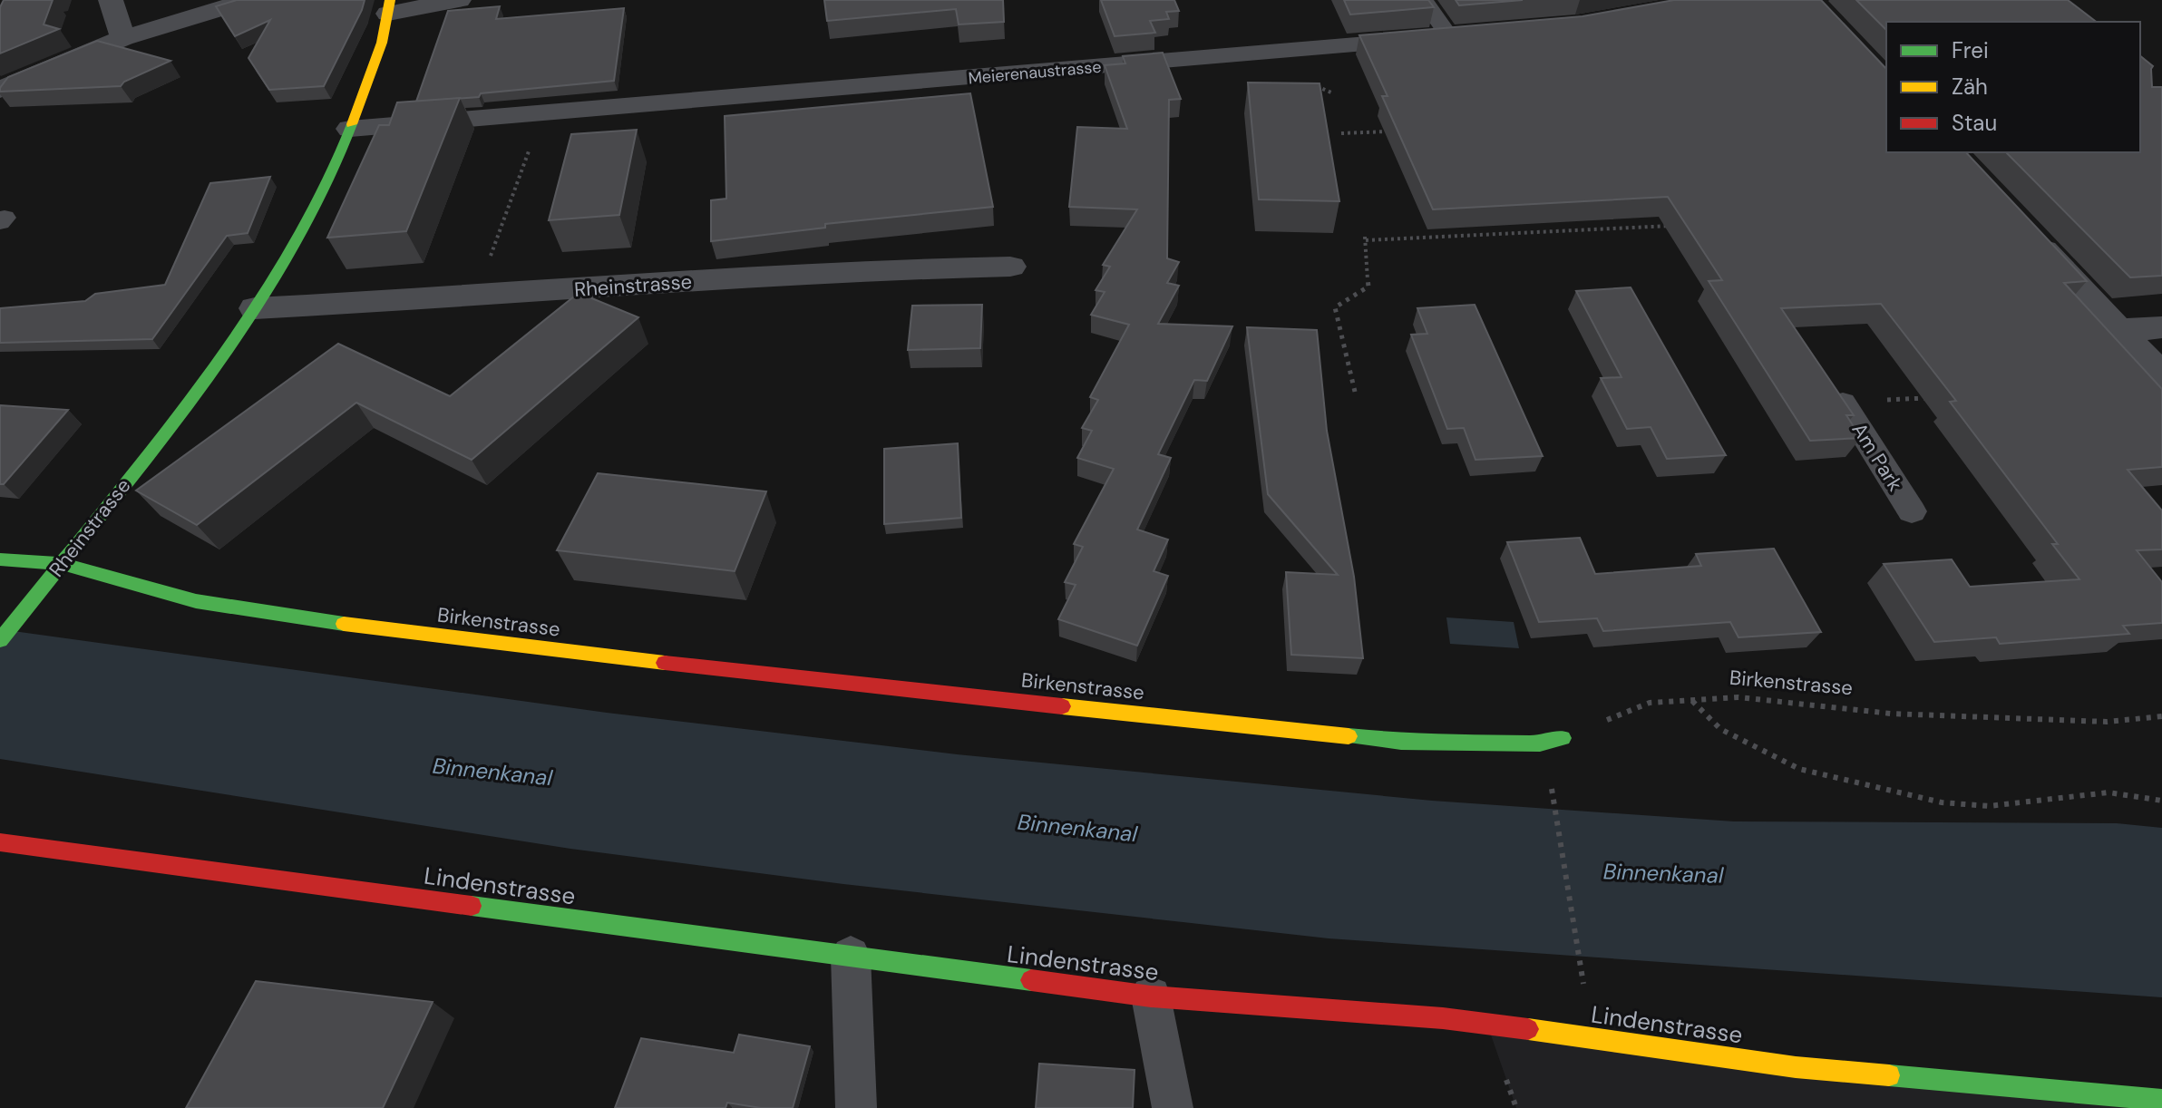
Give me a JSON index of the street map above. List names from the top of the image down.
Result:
{
  "streets": {
    "street": [
      "Meierenaustrasse",
      "Rheinstrasse",
      "Birkenstrasse",
      "Lindenstrasse"
    ],
    "lane": ["Am Park"]
  },
  "crossings": [
    ["Meierenaustrasse", "Rheinstrasse"],
    ["Rheinstrasse", "Birkenstrasse"]
  ],
  "water": ["Binnenkanal"],
  "legend": ["Frei", "Zäh", "Stau"]
}
